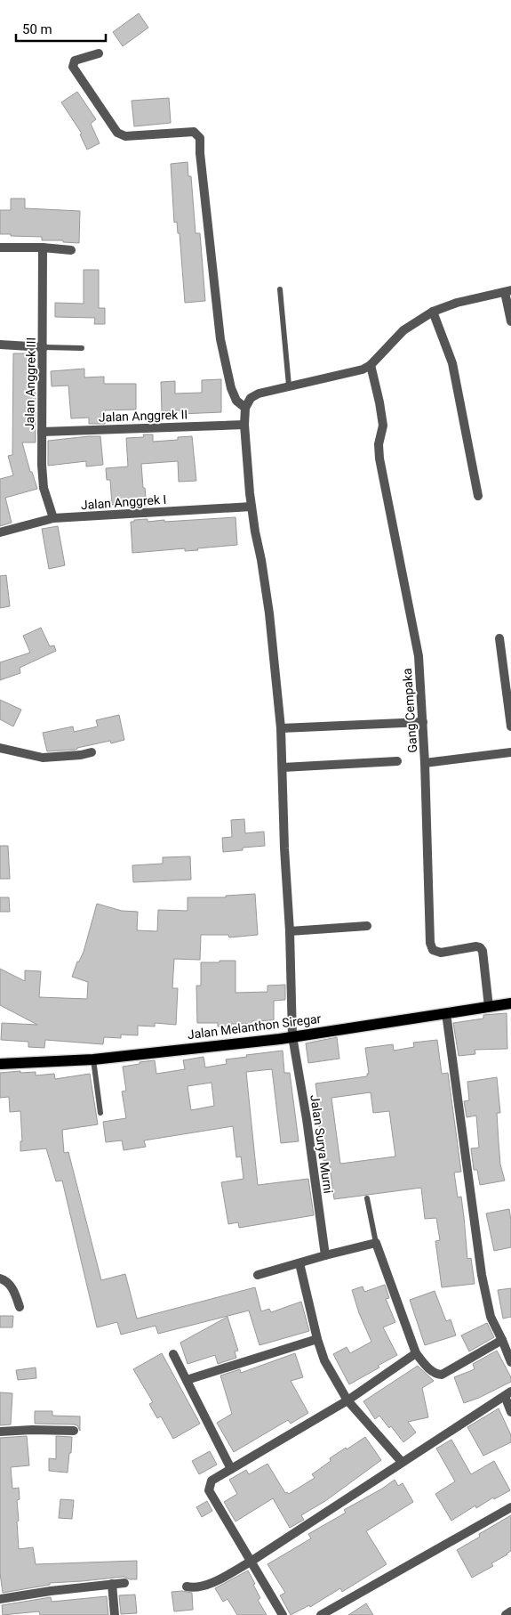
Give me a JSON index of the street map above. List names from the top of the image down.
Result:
{
  "streets": {
    "main road": ["Jalan Melanthon Siregar"],
    "street": [
      "Jalan Anggrek III",
      "Jalan Anggrek II",
      "Jalan Anggrek I",
      "Gang Cempaka",
      "Jalan Surya Murni"
    ]
  },
  "crossings": [
    ["Jalan Anggrek III", "Jalan Anggrek II"],
    ["Jalan Anggrek III", "Jalan Anggrek I"],
    ["Jalan Anggrek II", "Jalan Surya Murni"],
    ["Jalan Anggrek I", "Jalan Surya Murni"],
    ["Gang Cempaka", "Jalan Melanthon Siregar"],
    ["Jalan Melanthon Siregar", "Jalan Surya Murni"]
  ],
  "scale_bar": "50 m"
}
